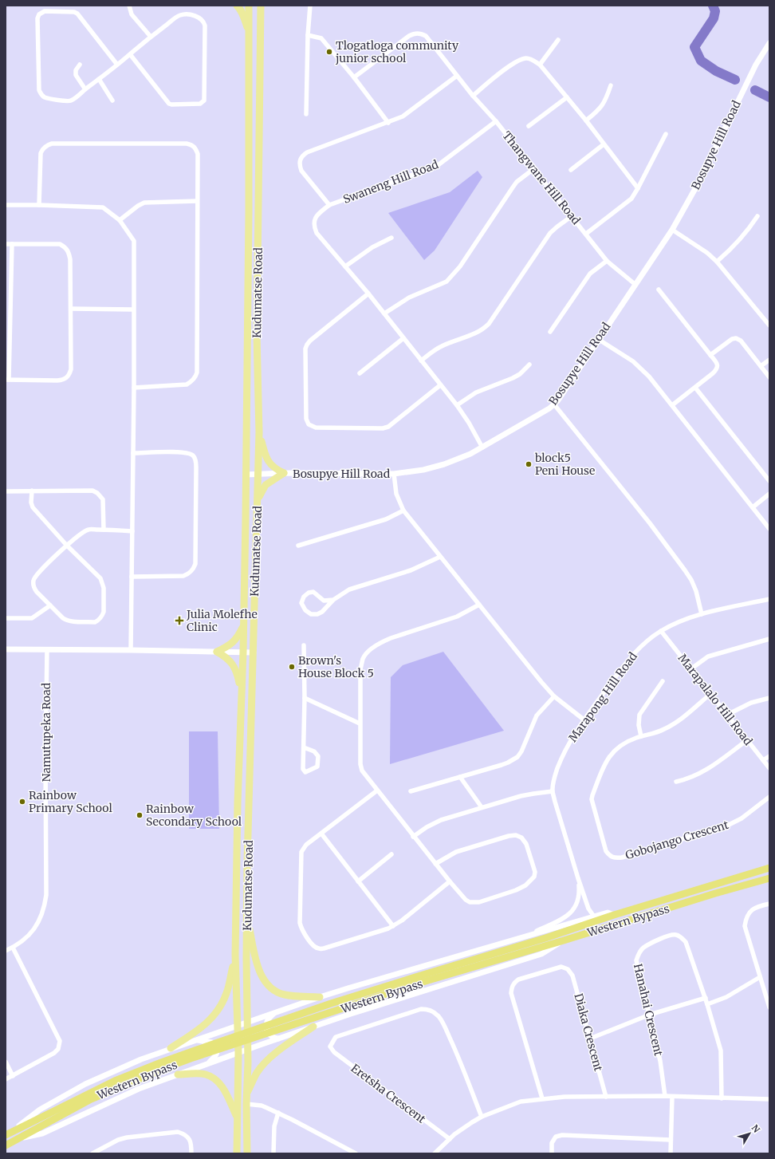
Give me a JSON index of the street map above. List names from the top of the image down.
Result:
{
  "streets": {
    "highway": ["Western Bypass"],
    "main road": ["Kudumatse Road"],
    "street": [
      "Bosupye Hill Road",
      "Thangwane Hill Road",
      "Swaneng Hill Road",
      "Marapong Hill Road",
      "Marapalalo Hill Road",
      "Namutupeka Road",
      "Gobojango Crescent",
      "Hanahai Crescent",
      "Diaka Crescent",
      "Eretsha Crescent"
    ]
  },
  "crossings": [
    ["Bosupye Hill Road", "Thangwane Hill Road"],
    ["Bosupye Hill Road", "Swaneng Hill Road"],
    ["Bosupye Hill Road", "Kudumatse Road"],
    ["Thangwane Hill Road", "Swaneng Hill Road"],
    ["Marapong Hill Road", "Marapalalo Hill Road"]
  ],
  "places": {
    "other": [
      "Tlogatloga community junior school",
      "block5 Peni House",
      "Brown's House Block 5",
      "Rainbow Primary School",
      "Rainbow Secondary School"
    ],
    "health": ["Julia Molefhe Clinic"]
  },
  "north": "top right"
}
